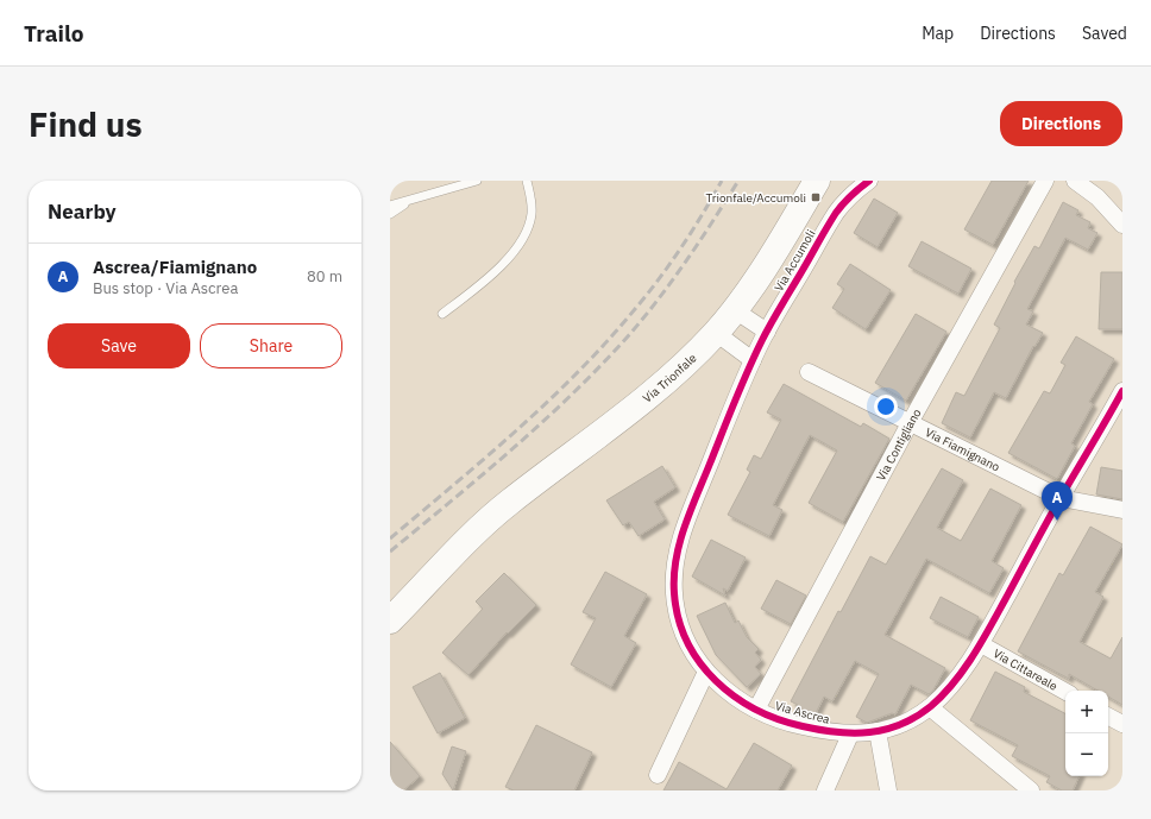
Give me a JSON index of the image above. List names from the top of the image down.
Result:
{
  "streets": {
    "main road": ["Via Trionfale"],
    "street": [
      "Via Accumoli",
      "Via Contigliano",
      "Via Fiamignano",
      "Via Cittareale",
      "Via Ascrea"
    ]
  },
  "crossings": [
    ["Via Accumoli", "Via Ascrea"],
    ["Via Contigliano", "Via Fiamignano"],
    ["Via Contigliano", "Via Ascrea"],
    ["Via Fiamignano", "Via Ascrea"],
    ["Via Cittareale", "Via Ascrea"]
  ],
  "places": {
    "transit": ["Trionfale/Accumoli"]
  },
  "page": {
    "header": "Trailo",
    "nav": ["Map", "Directions", "Saved"],
    "buttons": [
      "Directions",
      ["Save", "Share"]
    ],
    "title": "Find us",
    "heading": "Nearby",
    "list": [
      {
        "mark": "A",
        "name": "Ascrea/Fiamignano",
        "note": "Bus stop · Via Ascrea",
        "value": "80 m"
      }
    ],
    "pins": "A",
    "map_buttons": ["+", "−"]
  }
}
